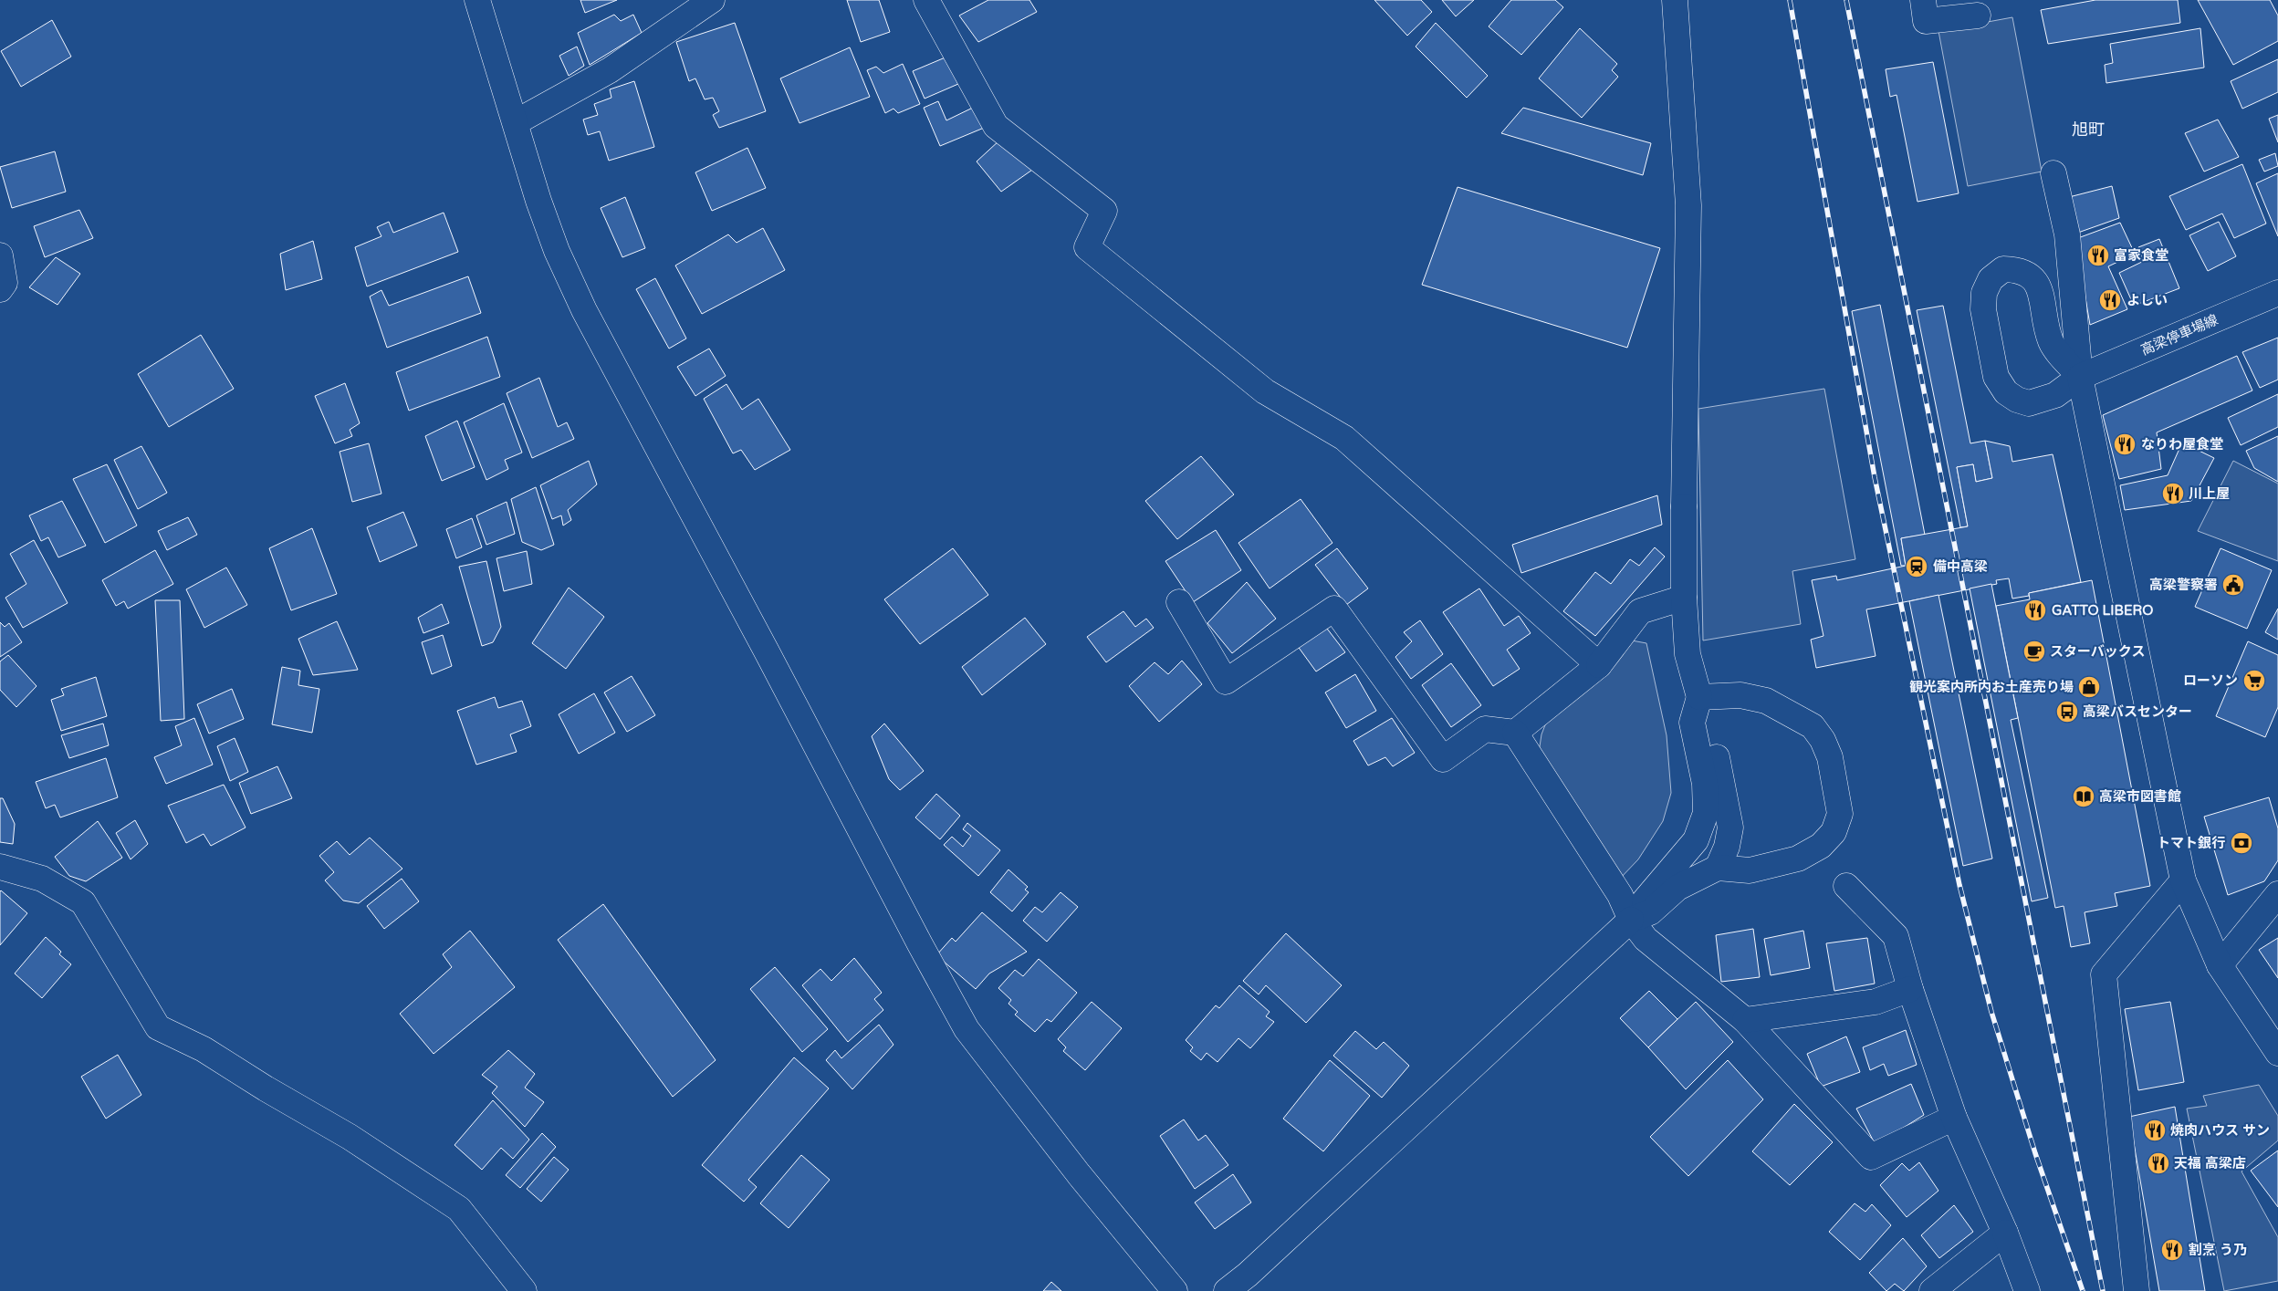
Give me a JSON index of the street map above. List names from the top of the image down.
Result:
{
  "streets": {
    "street": ["高梁停車場線"]
  },
  "districts": ["旭町"],
  "places": {
    "restaurant": [
      "富家食堂",
      "よしい",
      "なりわ屋食堂",
      "川上屋",
      "GATTO LIBERO",
      "焼肉ハウス サン",
      "天福 高梁店",
      "割烹 う乃"
    ],
    "station": ["備中高梁"],
    "public building": ["高梁警察署"],
    "cafe": ["スターバックス"],
    "supermarket": ["ローソン"],
    "shop": ["観光案内所内お土産売り場"],
    "bus stop": ["高梁バスセンター"],
    "library": ["高梁市図書館"],
    "bank": ["トマト銀行"]
  }
}
